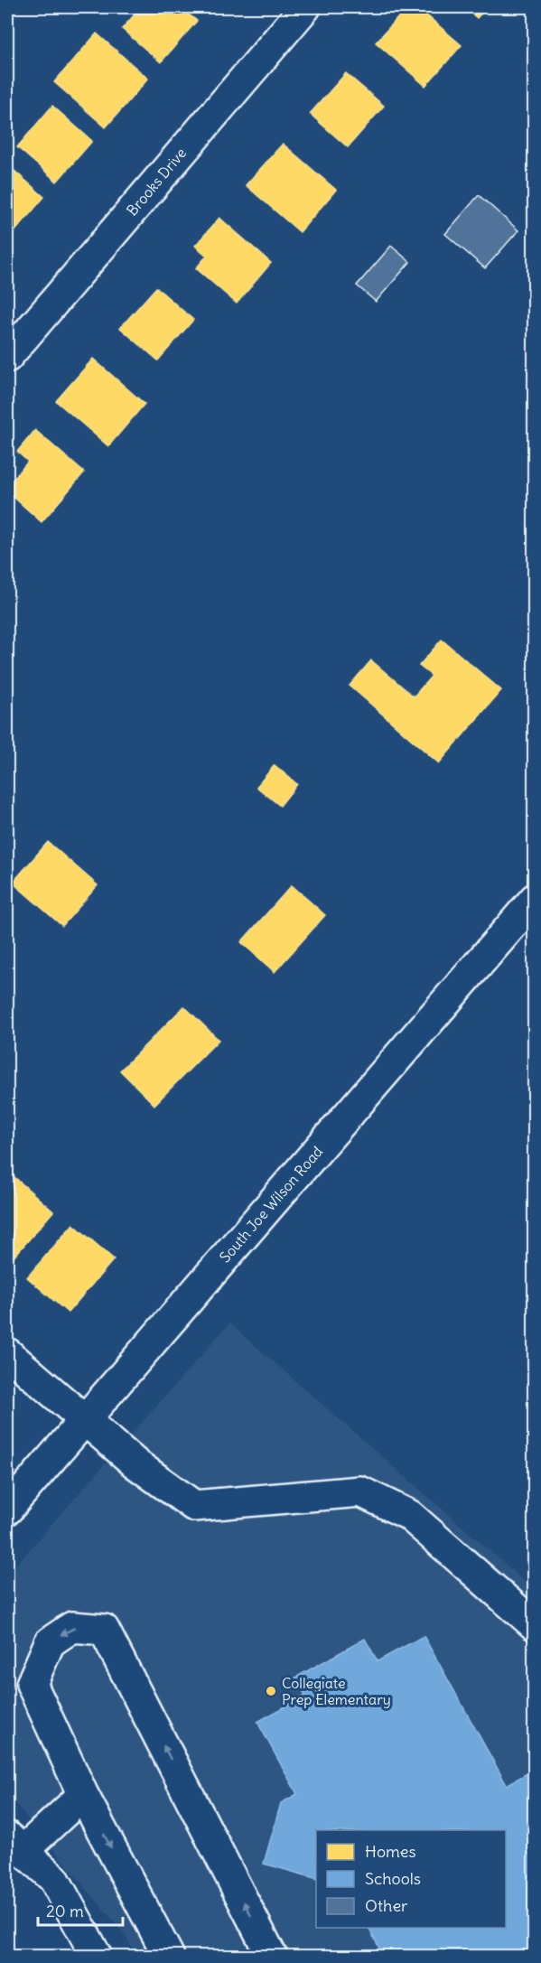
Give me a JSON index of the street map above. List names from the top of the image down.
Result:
{
  "streets": {
    "street": ["Brooks Drive", "South Joe Wilson Road"]
  },
  "places": ["Collegiate Prep Elementary"],
  "legend": ["Homes", "Schools", "Other"],
  "scale_bar": "20 m"
}
